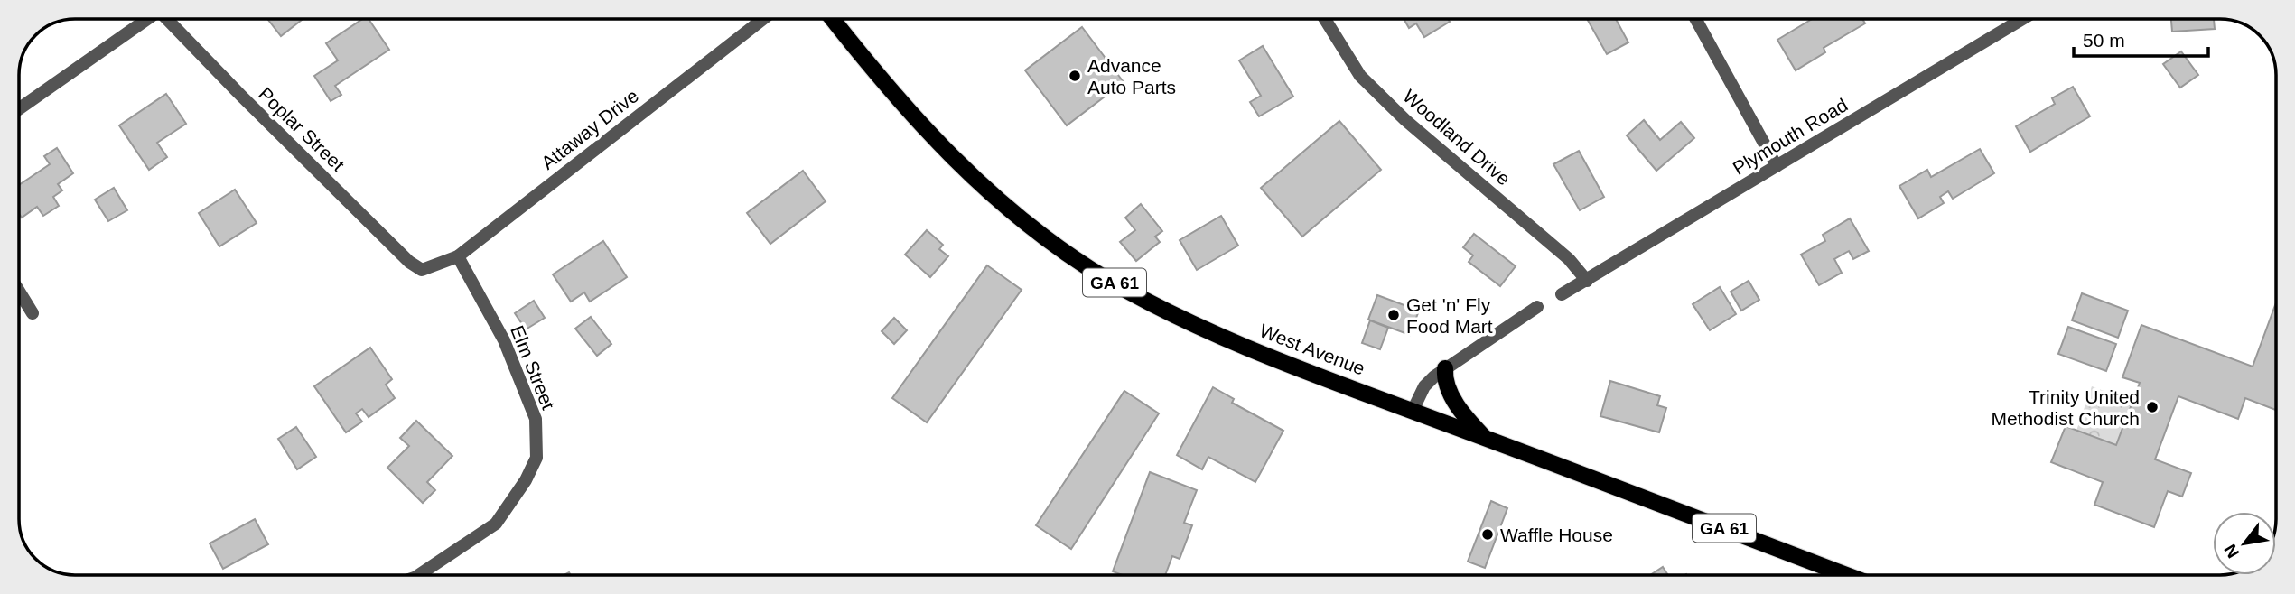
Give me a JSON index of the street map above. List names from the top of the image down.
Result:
{
  "streets": {
    "main road": ["GA 61", "West Avenue"],
    "street": [
      "Poplar Street",
      "Attaway Drive",
      "Plymouth Road",
      "Woodland Drive",
      "Elm Street"
    ]
  },
  "crossings": [
    ["Poplar Street", "Attaway Drive"],
    ["Attaway Drive", "Elm Street"],
    ["Plymouth Road", "Woodland Drive"]
  ],
  "places": [
    "Advance Auto Parts",
    "Get 'n' Fly Food Mart",
    "Trinity United Methodist Church",
    "Waffle House"
  ],
  "scale_bar": "50 m",
  "north": "bottom left"
}
